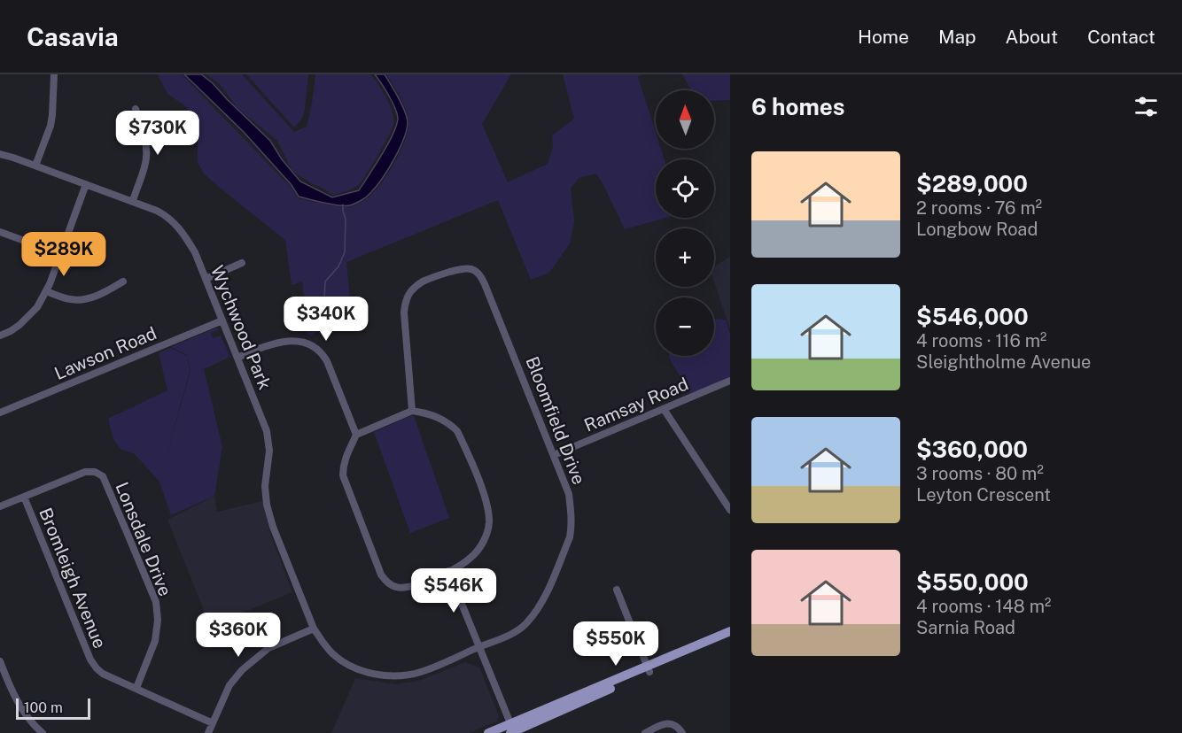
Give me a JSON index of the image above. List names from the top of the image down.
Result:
{
  "streets": {
    "street": [
      "Wychwood Park",
      "Lawson Road",
      "Ramsay Road",
      "Bloomfield Drive",
      "Lonsdale Drive",
      "Bromleigh Avenue"
    ]
  },
  "crossings": [
    ["Wychwood Park", "Lawson Road"],
    ["Wychwood Park", "Bloomfield Drive"],
    ["Ramsay Road", "Bloomfield Drive"],
    ["Lonsdale Drive", "Bromleigh Avenue"]
  ],
  "scale_bar": "100 m",
  "north": "top",
  "page": {
    "header": "Casavia",
    "nav": [
      "Home",
      "Map",
      "About",
      "Contact"
    ],
    "heading": "6 homes",
    "map_buttons": ["+", "−"],
    "price": [
      "$730K",
      "$289K",
      "$340K",
      "$546K",
      "$360K",
      "$550K"
    ],
    "list": [
      {
        "name": "$289,000",
        "note": "2 rooms · 76 m² · Longbow Road"
      },
      {
        "name": "$546,000",
        "note": "4 rooms · 116 m² · Sleightholme Avenue"
      },
      {
        "name": "$360,000",
        "note": "3 rooms · 80 m² · Leyton Crescent"
      },
      {
        "name": "$550,000",
        "note": "4 rooms · 148 m² · Sarnia Road"
      }
    ],
    "scale": "100 m"
  }
}
